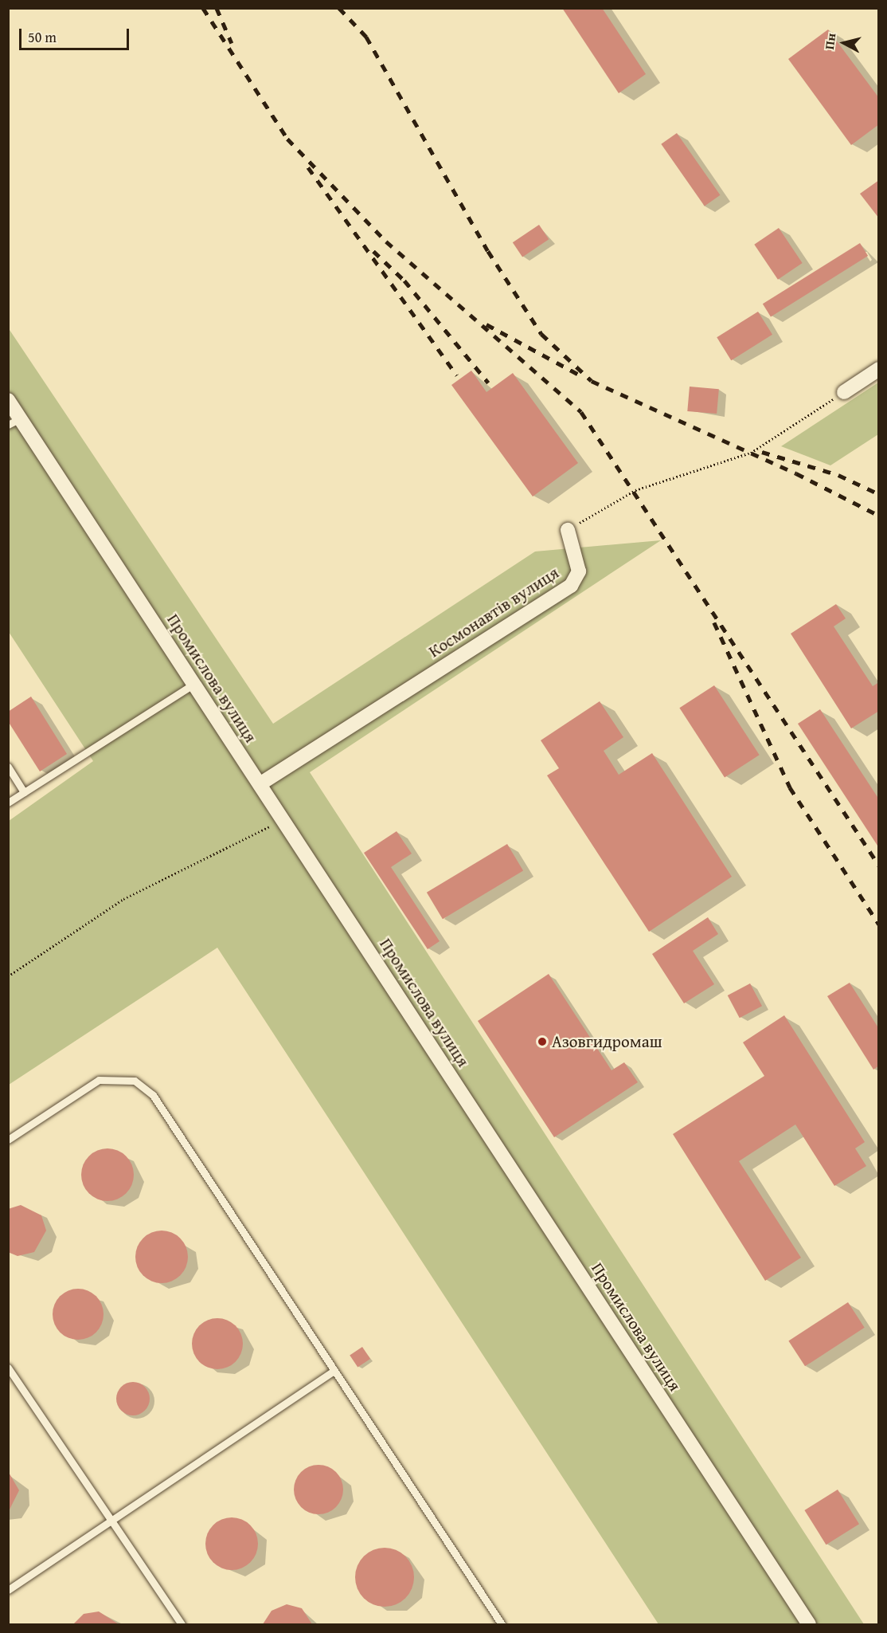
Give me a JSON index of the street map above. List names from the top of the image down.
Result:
{
  "streets": {
    "street": ["Космонавтів вулиця", "Промислова вулиця"]
  },
  "crossings": [
    ["Космонавтів вулиця", "Промислова вулиця"]
  ],
  "places": ["Азовгидромаш"],
  "scale_bar": "50 m",
  "north": "left"
}
